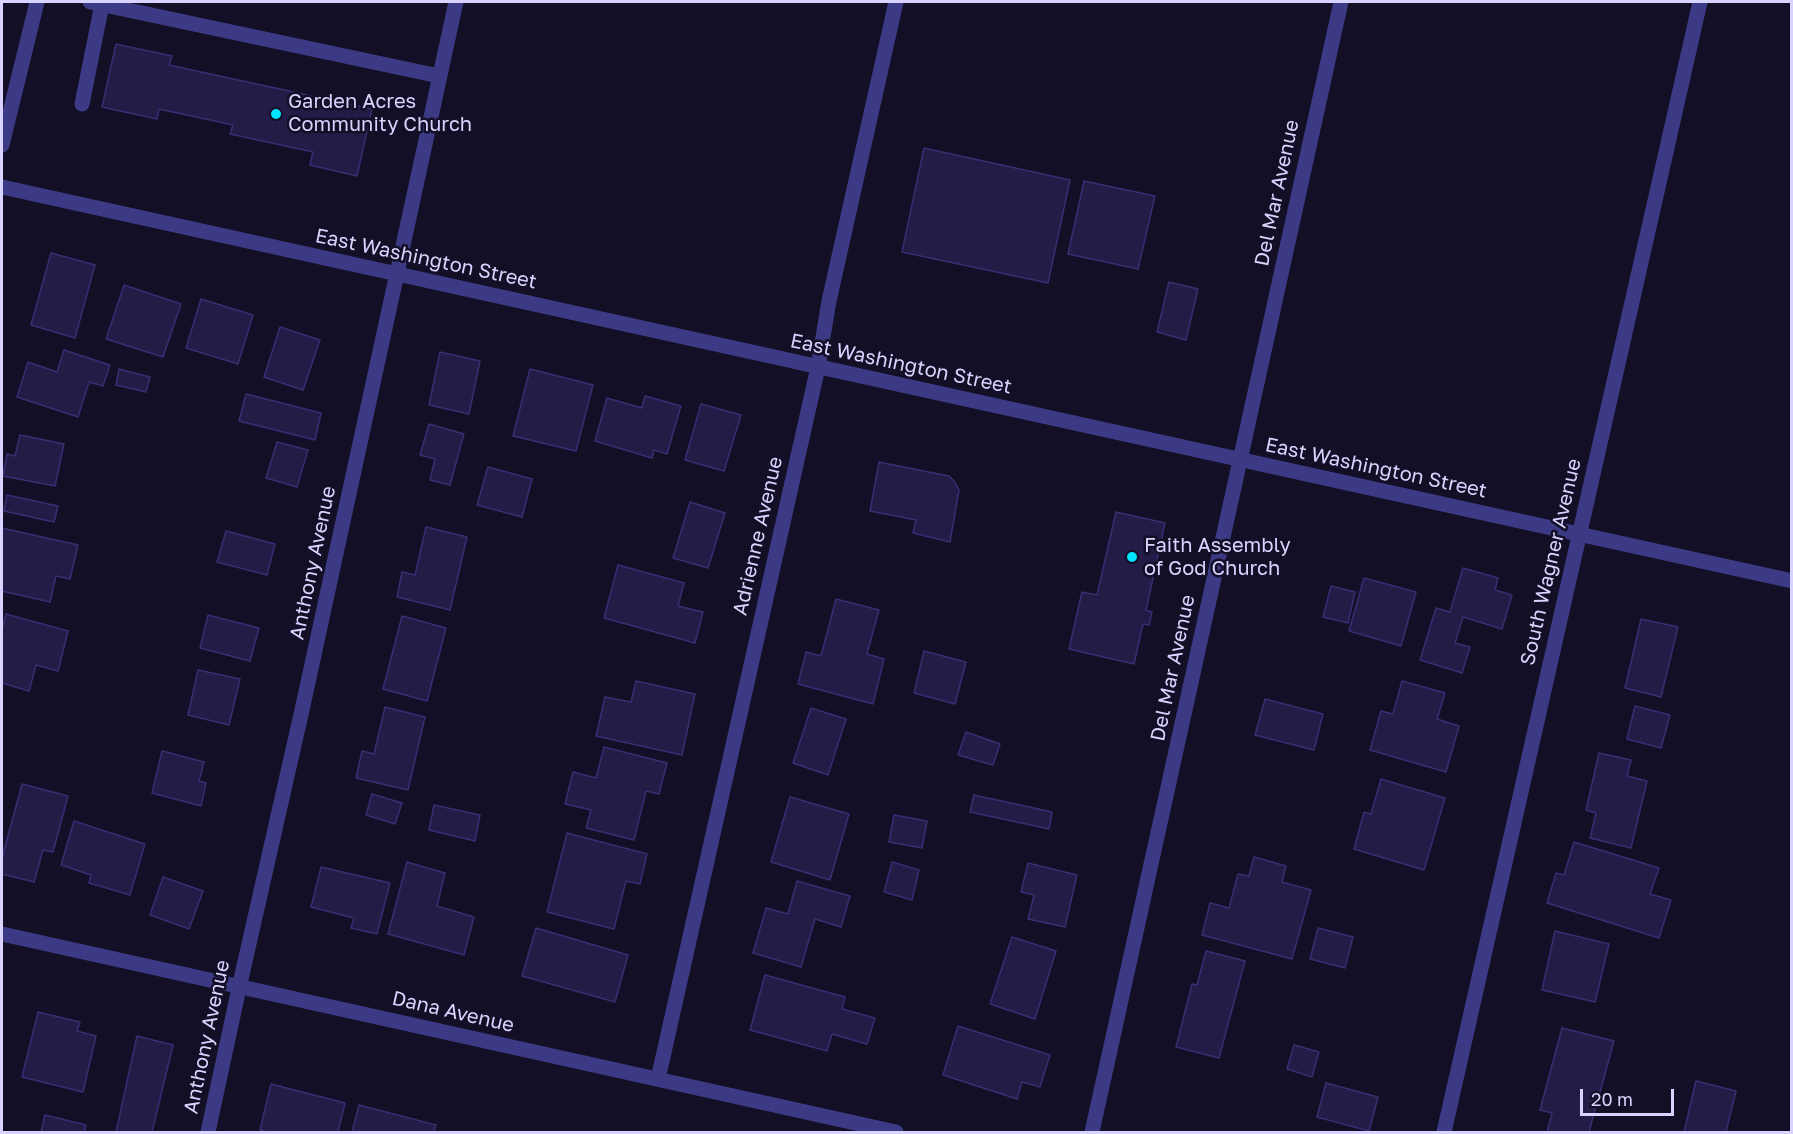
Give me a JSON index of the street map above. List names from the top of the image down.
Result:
{
  "streets": {
    "street": [
      "Del Mar Avenue",
      "East Washington Street",
      "Adrienne Avenue",
      "South Wagner Avenue",
      "Anthony Avenue",
      "Dana Avenue"
    ]
  },
  "crossings": [
    ["Del Mar Avenue", "East Washington Street"],
    ["East Washington Street", "Adrienne Avenue"],
    ["East Washington Street", "South Wagner Avenue"],
    ["East Washington Street", "Anthony Avenue"],
    ["Adrienne Avenue", "Dana Avenue"],
    ["Anthony Avenue", "Dana Avenue"]
  ],
  "places": ["Garden Acres Community Church", "Faith Assembly of God Church"],
  "scale_bar": "20 m"
}
